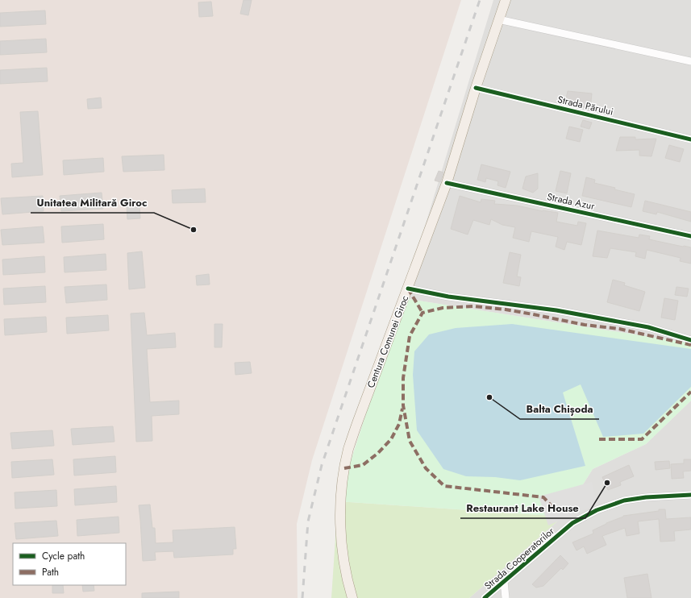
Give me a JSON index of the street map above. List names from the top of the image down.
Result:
{
  "streets": {
    "main road": ["Centura Comunei Giroc"],
    "street": ["Strada Părului", "Strada Azur", "Strada Cooperatorilor"]
  },
  "crossings": [
    ["Strada Părului", "Centura Comunei Giroc"],
    ["Strada Azur", "Centura Comunei Giroc"]
  ],
  "places": ["Unitatea Militară Giroc", "Balta Chișoda", "Restaurant Lake House"],
  "legend": ["Cycle path", "Path"]
}
